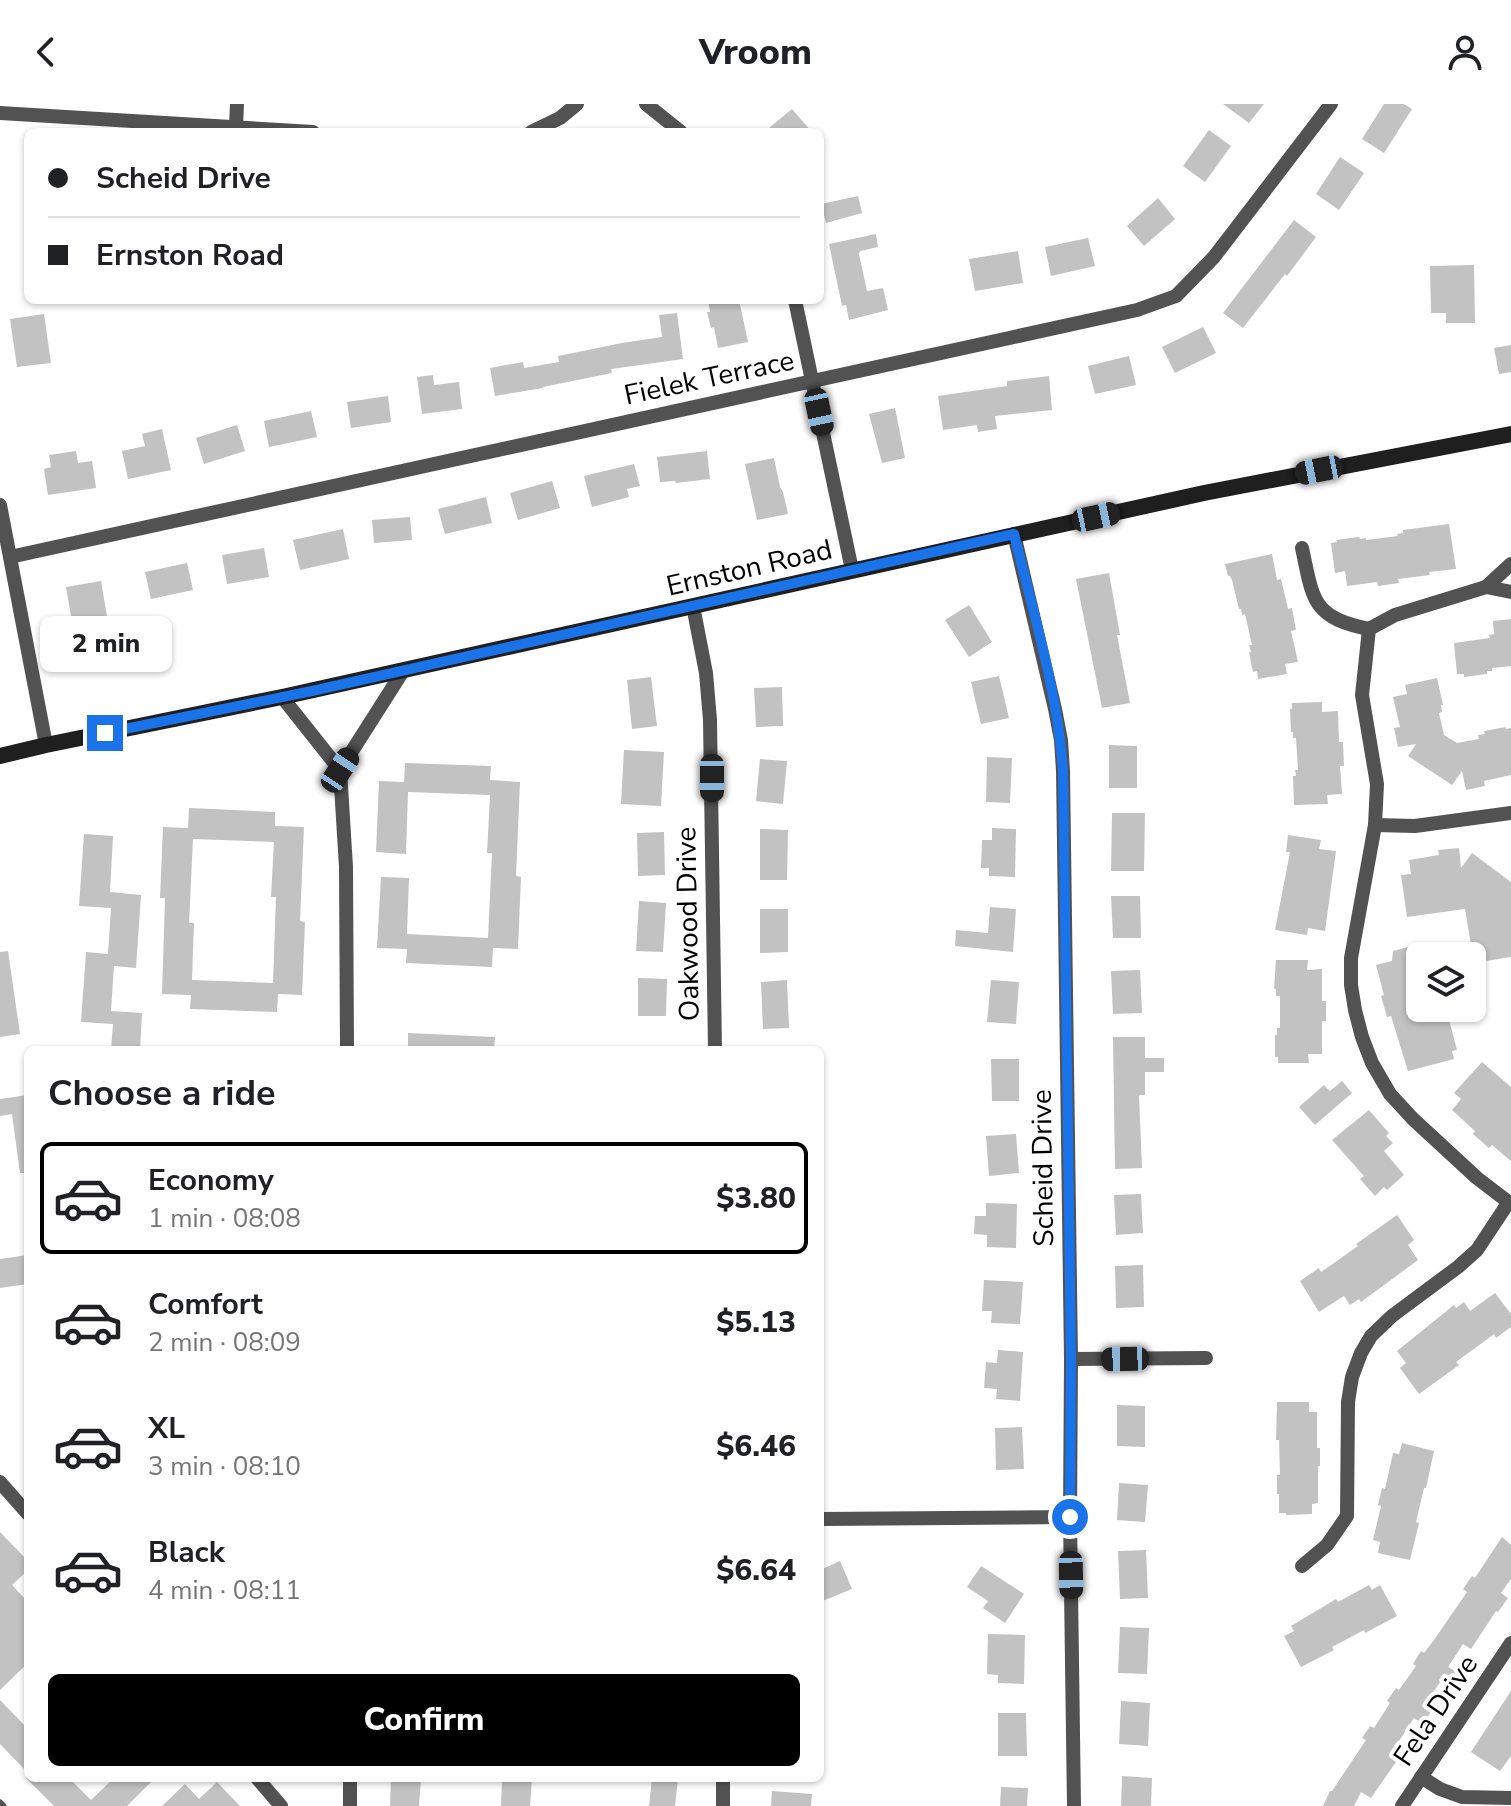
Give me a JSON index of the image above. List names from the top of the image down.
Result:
{
  "streets": {
    "street": [
      "Fielek Terrace",
      "Ernston Road",
      "Oakwood Drive",
      "Scheid Drive",
      "Fela Drive"
    ]
  },
  "crossings": [
    ["Ernston Road", "Oakwood Drive"],
    ["Ernston Road", "Scheid Drive"]
  ],
  "page": {
    "header": "Vroom",
    "banner": ["Scheid Drive", "Ernston Road"],
    "bubble": "2 min",
    "heading": "Choose a ride",
    "list": [
      {
        "name": "Economy",
        "note": "1 min · 08:08",
        "value": "$3.80"
      },
      {
        "name": "Comfort",
        "note": "2 min · 08:09",
        "value": "$5.13"
      },
      {
        "name": "XL",
        "note": "3 min · 08:10",
        "value": "$6.46"
      },
      {
        "name": "Black",
        "note": "4 min · 08:11",
        "value": "$6.64"
      }
    ],
    "buttons": "Confirm"
  }
}
